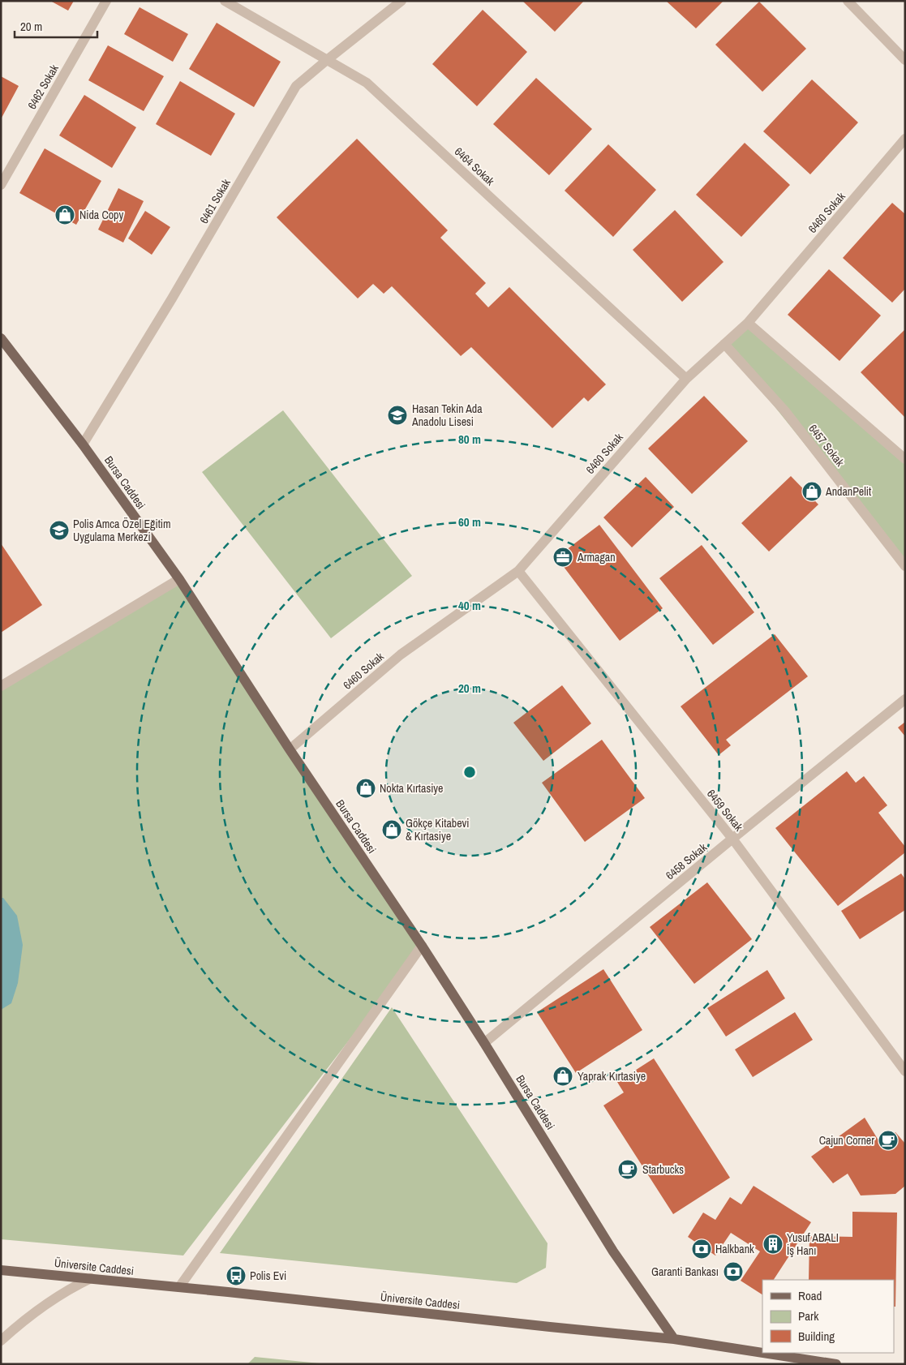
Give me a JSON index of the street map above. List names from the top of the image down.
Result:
{
  "streets": {
    "main road": ["Bursa Caddesi", "Üniversite Caddesi"],
    "street": [
      "6462 Sokak",
      "6464 Sokak",
      "6461 Sokak",
      "6460 Sokak",
      "6457 Sokak",
      "6459 Sokak",
      "6458 Sokak"
    ]
  },
  "crossings": [
    ["6464 Sokak", "6461 Sokak"],
    ["6464 Sokak", "6460 Sokak"],
    ["6461 Sokak", "Bursa Caddesi"],
    ["6460 Sokak", "6457 Sokak"],
    ["6460 Sokak", "Bursa Caddesi"],
    ["6460 Sokak", "6459 Sokak"],
    ["Bursa Caddesi", "6458 Sokak"],
    ["Bursa Caddesi", "Üniversite Caddesi"],
    ["6459 Sokak", "6458 Sokak"]
  ],
  "places": {
    "shop": [
      "Nida Copy",
      "AndanPelit",
      "Nokta Kırtasiye",
      "Gökçe Kitabevi & Kırtasiye",
      "Yaprak Kırtasiye"
    ],
    "school or university": ["Hasan Tekin Ada Anadolu Lisesi", "Polis Amca Özel Eğitim Uygulama Merkezi"],
    "office": ["Armagan"],
    "cafe": ["Cajun Corner", "Starbucks"],
    "building": ["Yusuf ABALI İş Hanı"],
    "bank": ["Halkbank", "Garanti Bankası"],
    "bus stop": ["Polis Evi"]
  },
  "legend": ["Road", "Park", "Building"],
  "scale_bar": "20 m",
  "rings": [
    "80 m",
    "60 m",
    "40 m",
    "20 m"
  ]
}
